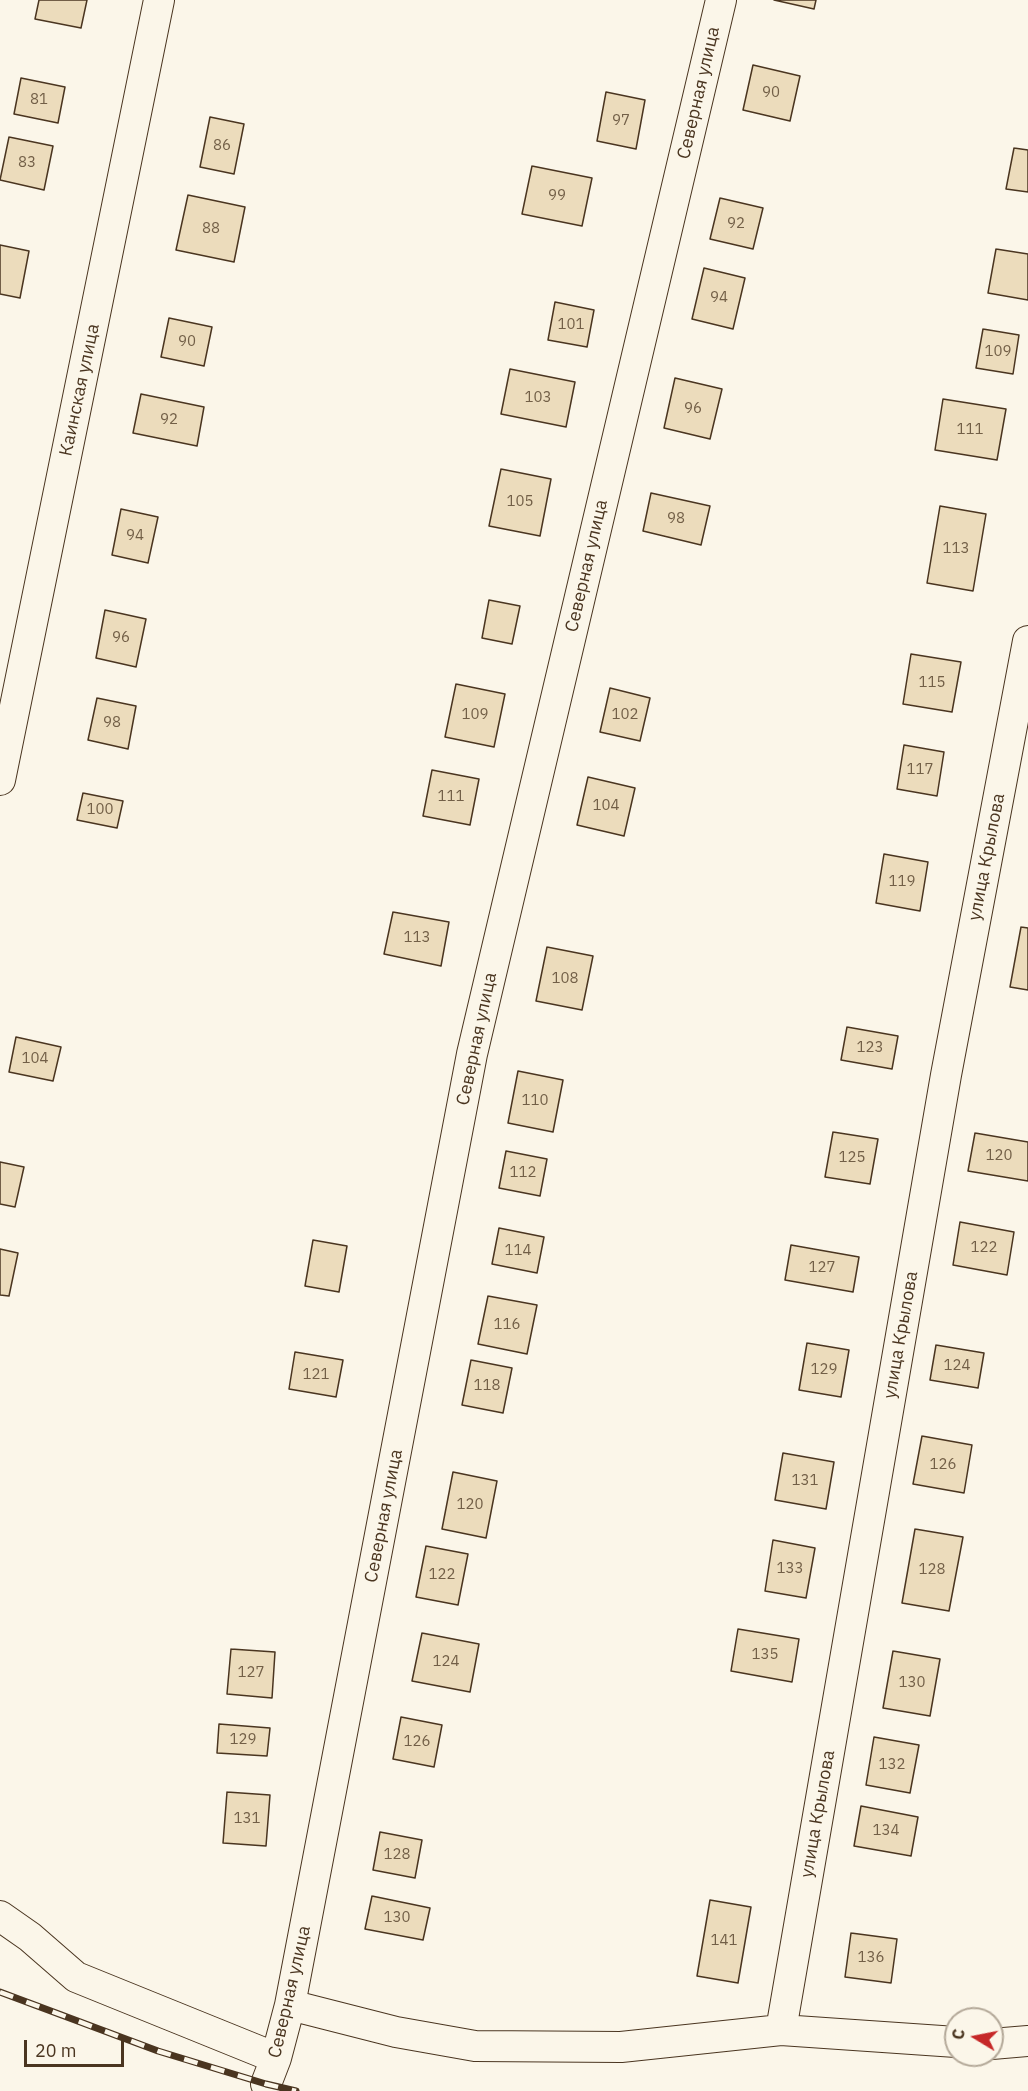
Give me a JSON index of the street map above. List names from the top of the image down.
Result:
{
  "streets": {
    "street": ["Северная улица", "Каинская улица", "улица Крылова"]
  },
  "house_numbers": [
    "90",
    "81",
    "97",
    "86",
    "83",
    "99",
    "92",
    "88",
    "94",
    "101",
    "90",
    "109",
    "103",
    "96",
    "92",
    "111",
    "105",
    "98",
    "94",
    "113",
    "96",
    "115",
    "109",
    "102",
    "98",
    "117",
    "111",
    "104",
    "100",
    "119",
    "113",
    "108",
    "123",
    "104",
    "110",
    "120",
    "125",
    "112",
    "122",
    "114",
    "127",
    "116",
    "124",
    "129",
    "121",
    "118",
    "126",
    "131",
    "120",
    "133",
    "128",
    "122",
    "135",
    "124",
    "127",
    "130",
    "129",
    "126",
    "132",
    "131",
    "134",
    "128",
    "130",
    "141",
    "136"
  ],
  "scale_bar": "20 m",
  "north": "left"
}
